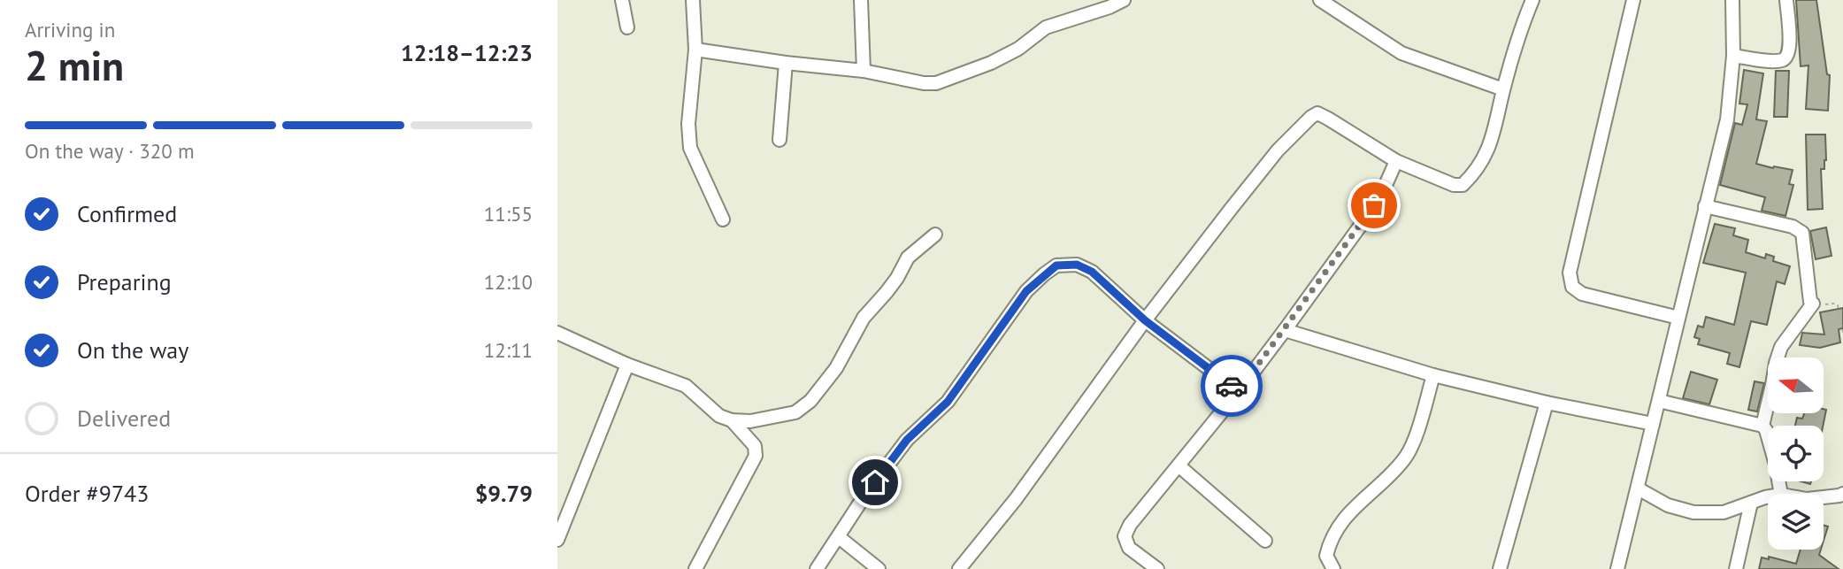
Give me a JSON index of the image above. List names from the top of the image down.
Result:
{
  "north": "left",
  "page": {
    "heading": ["2 min", "Arriving in", "12:18–12:23"],
    "panel": ["Order #9743", "$9.79"],
    "bar": "On the way · 320 m",
    "list": [
      ["Confirmed", "11:55"],
      ["Preparing", "12:10"],
      ["On the way", "12:11"],
      "Delivered"
    ]
  }
}
